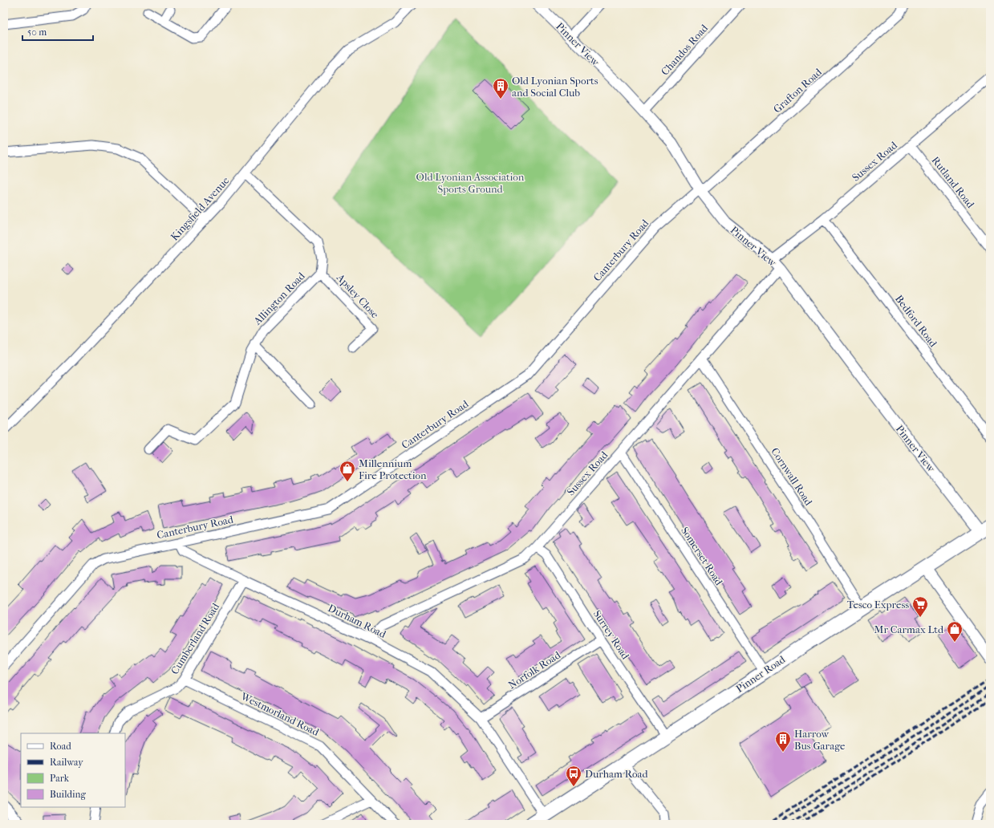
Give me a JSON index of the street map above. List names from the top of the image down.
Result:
{
  "streets": {
    "main road": ["Pinner Road"],
    "street": [
      "Pinner View",
      "Chandos Road",
      "Grafton Road",
      "Sussex Road",
      "Rutland Road",
      "Kingsfield Avenue",
      "Canterbury Road",
      "Apsley Close",
      "Allington Road",
      "Bedford Road",
      "Cornwall Road",
      "Somerset Road",
      "Durham Road",
      "Surrey Road",
      "Cumberland Road",
      "Norfolk Road",
      "Westmorland Road"
    ]
  },
  "crossings": [
    ["Pinner View", "Chandos Road"],
    ["Pinner View", "Grafton Road"],
    ["Pinner View", "Sussex Road"],
    ["Pinner View", "Canterbury Road"],
    ["Pinner View", "Pinner Road"],
    ["Grafton Road", "Canterbury Road"],
    ["Sussex Road", "Rutland Road"],
    ["Sussex Road", "Bedford Road"],
    ["Sussex Road", "Cornwall Road"],
    ["Sussex Road", "Somerset Road"],
    ["Sussex Road", "Durham Road"],
    ["Sussex Road", "Surrey Road"],
    ["Kingsfield Avenue", "Allington Road"],
    ["Canterbury Road", "Durham Road"],
    ["Apsley Close", "Allington Road"],
    ["Cornwall Road", "Pinner Road"],
    ["Somerset Road", "Pinner Road"],
    ["Durham Road", "Cumberland Road"],
    ["Durham Road", "Norfolk Road"],
    ["Durham Road", "Pinner Road"],
    ["Surrey Road", "Norfolk Road"],
    ["Surrey Road", "Pinner Road"],
    ["Cumberland Road", "Westmorland Road"]
  ],
  "parks": ["Old Lyonian Association Sports Ground"],
  "places": {
    "building": ["Old Lyonian Sports and Social Club", "Harrow Bus Garage"],
    "shop": ["Millennium Fire Protection", "Mr Carmax Ltd"],
    "supermarket": ["Tesco Express"],
    "bus stop": ["Durham Road"]
  },
  "legend": [
    "Road",
    "Railway",
    "Park",
    "Building"
  ],
  "scale_bar": "50 m"
}
